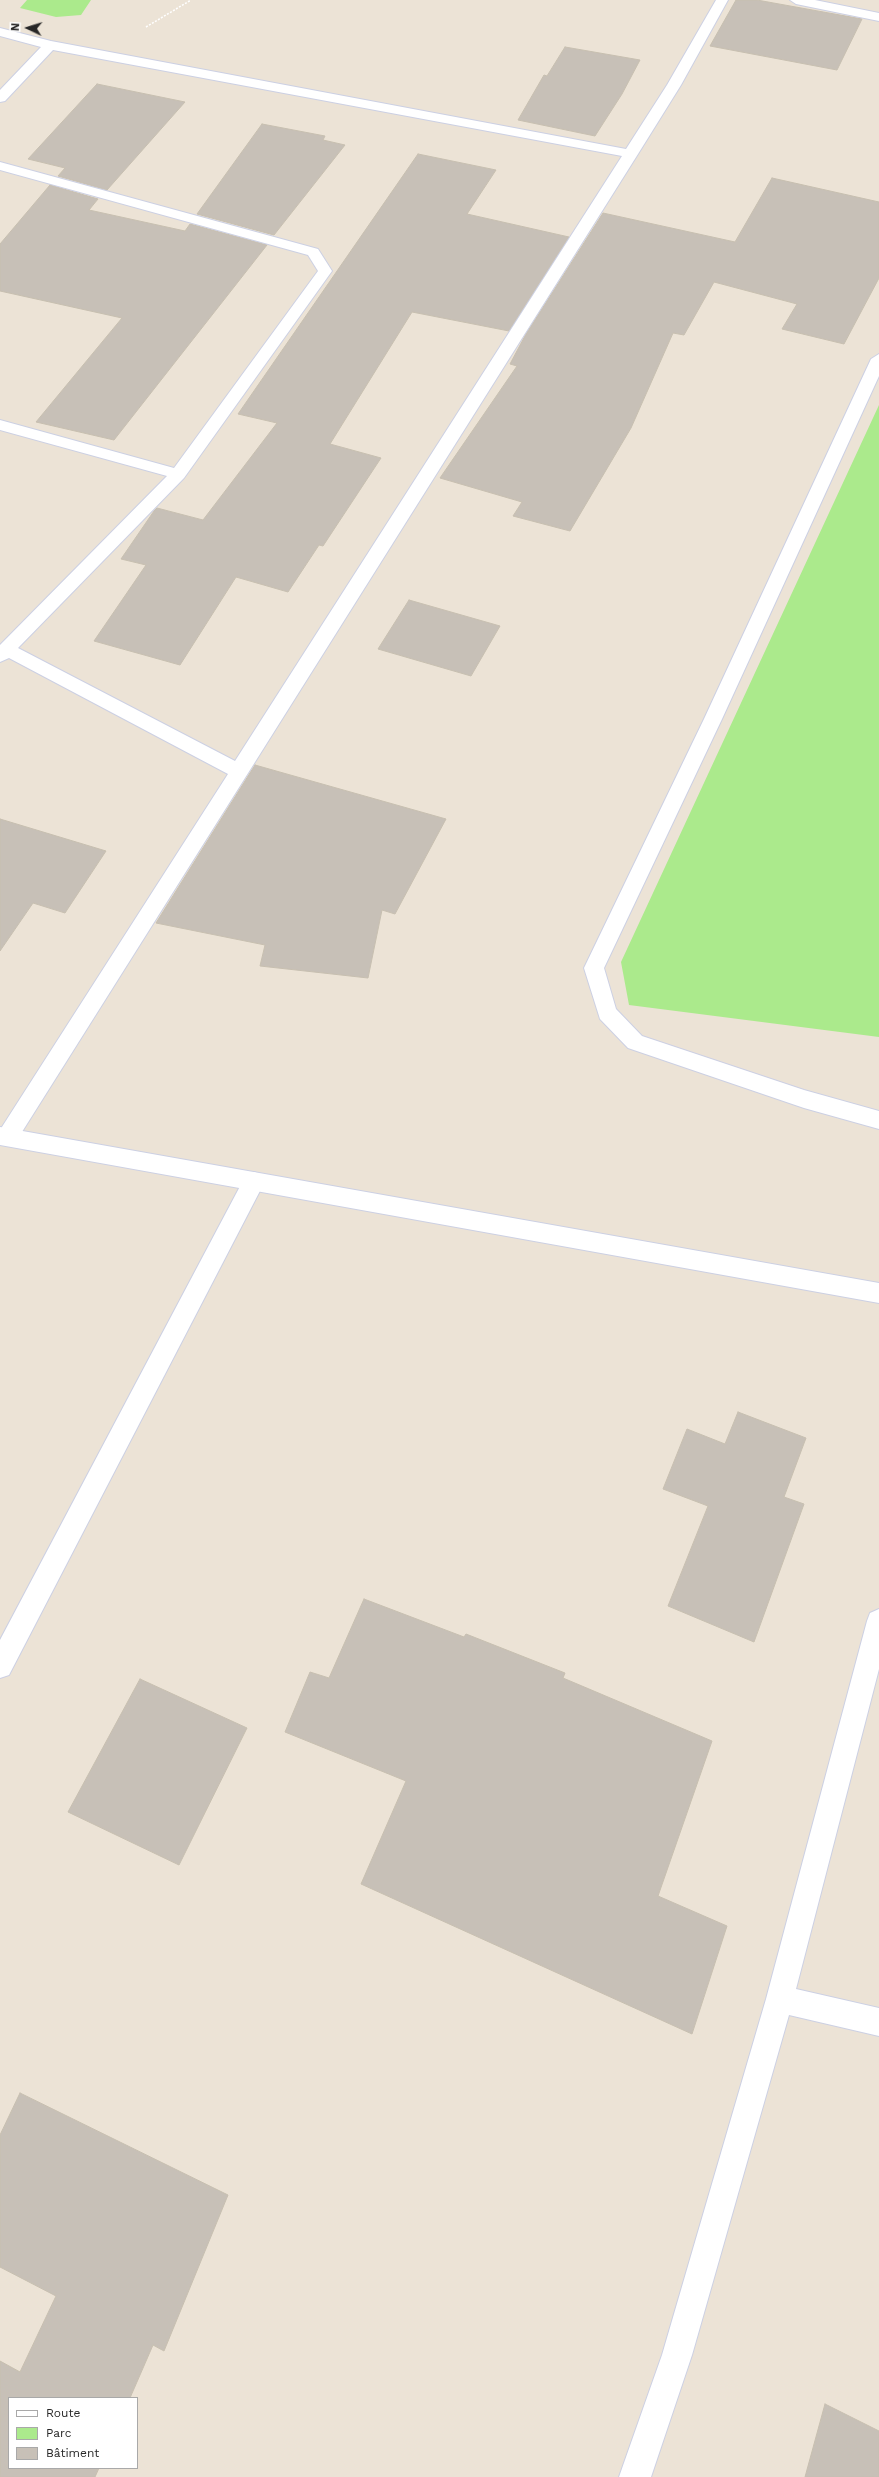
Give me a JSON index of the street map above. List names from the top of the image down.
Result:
{
  "legend": ["Route", "Parc", "Bâtiment"],
  "north": "left"
}
